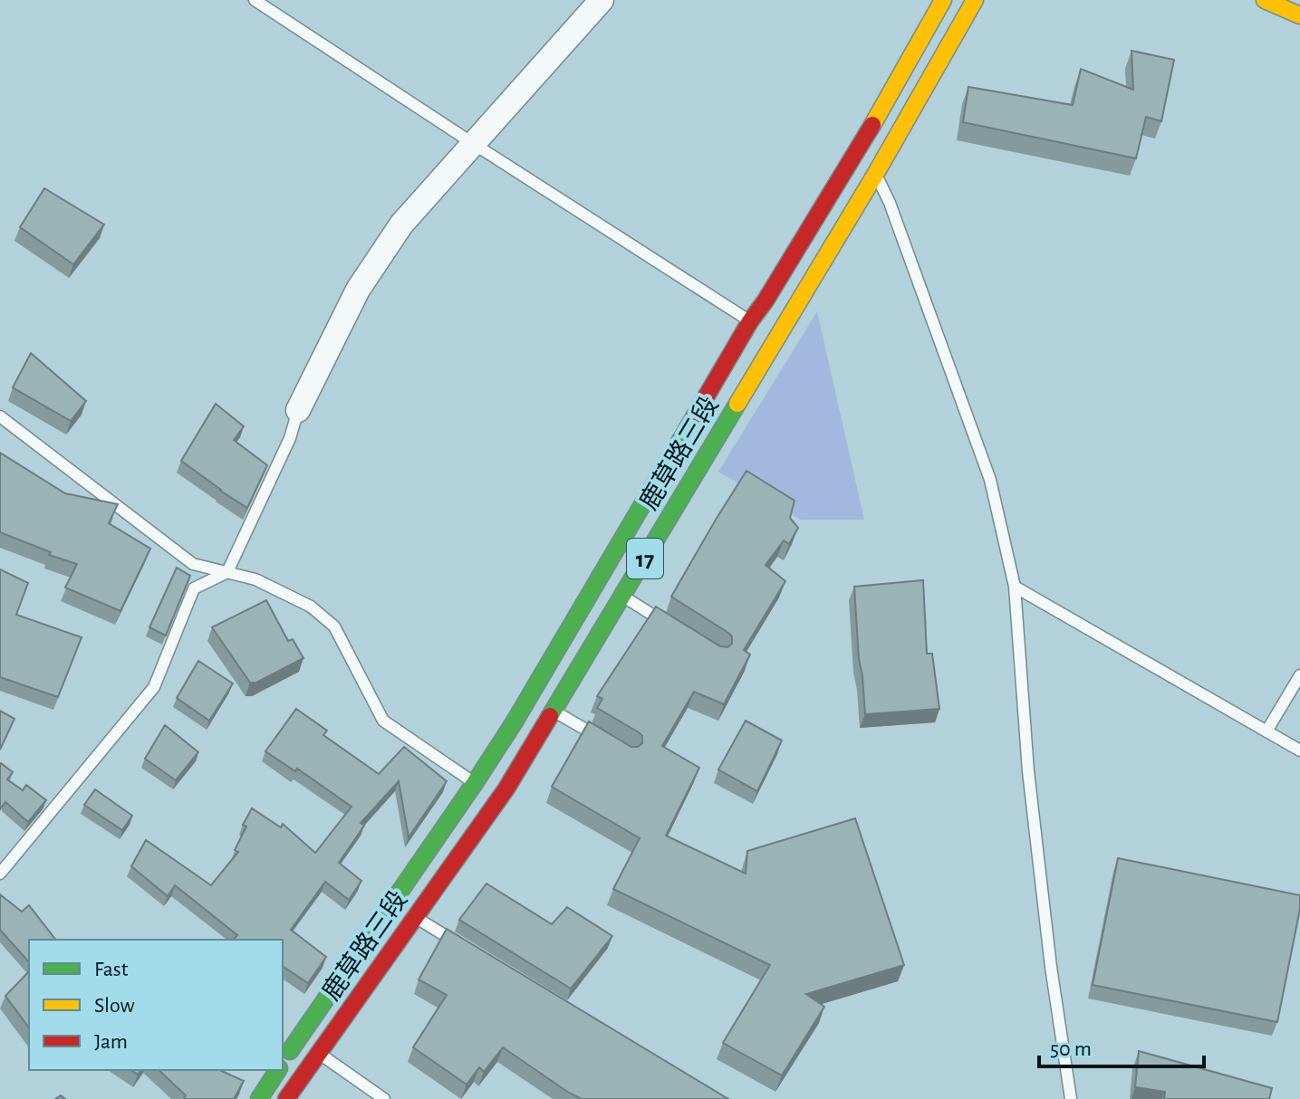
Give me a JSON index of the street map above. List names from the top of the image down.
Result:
{
  "streets": {
    "main road": ["鹿草路三段", "17"]
  },
  "legend": ["Fast", "Slow", "Jam"],
  "scale_bar": "50 m"
}
